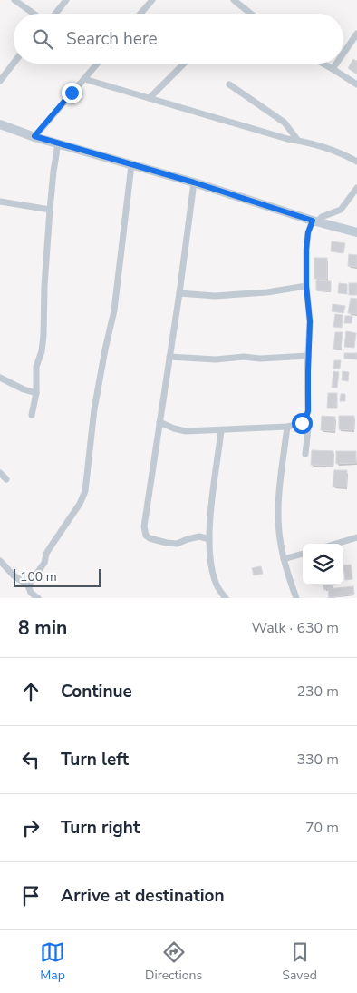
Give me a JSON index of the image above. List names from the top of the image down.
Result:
{
  "scale_bar": "100 m",
  "page": {
    "search": "Search here",
    "scale": "100 m",
    "heading": ["8 min", "Walk · 630 m"],
    "list": [
      ["Continue", "230 m"],
      ["Turn left", "330 m"],
      ["Turn right", "70 m"],
      "Arrive at destination"
    ],
    "nav": ["Map", "Directions", "Saved"]
  }
}
